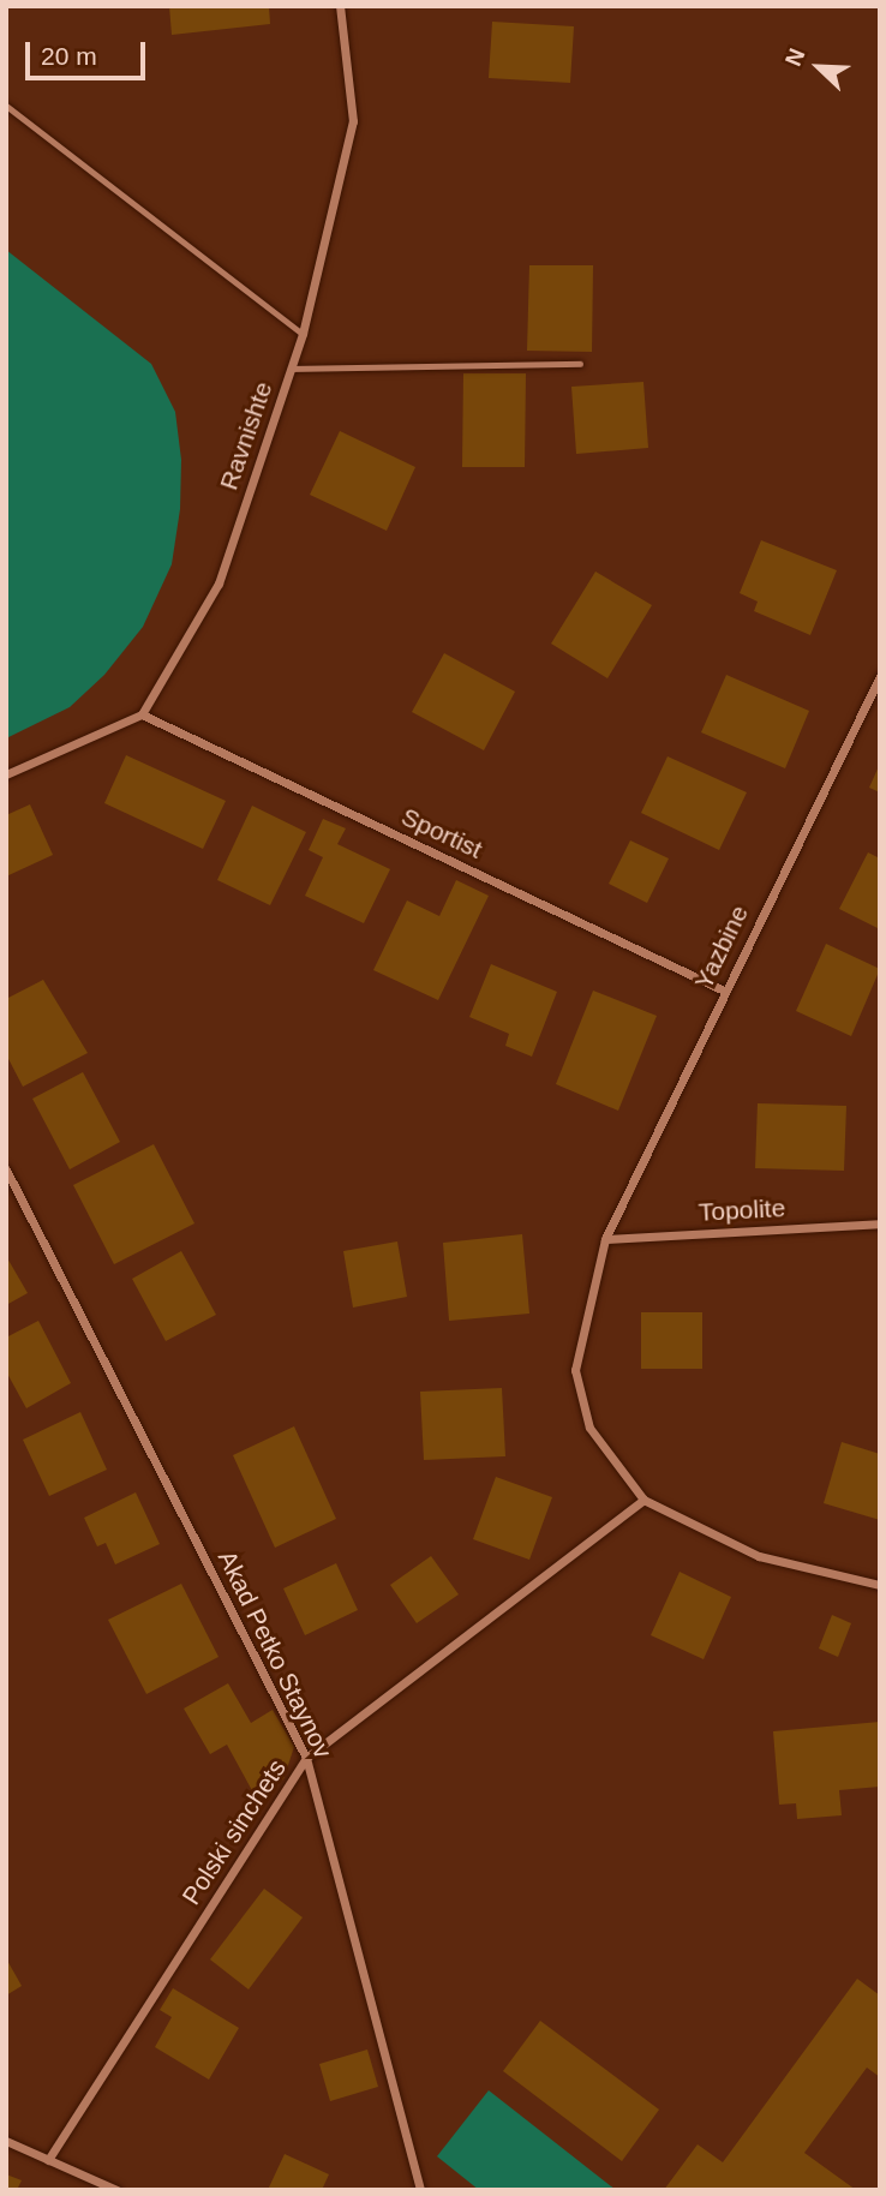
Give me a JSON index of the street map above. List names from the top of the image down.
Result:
{
  "streets": {
    "street": [
      "Ravnishte",
      "Sportist",
      "Yazbine",
      "Topolite",
      "Akad Petko Staynov",
      "Polski sinchets"
    ]
  },
  "crossings": [
    ["Ravnishte", "Sportist"],
    ["Sportist", "Yazbine"],
    ["Yazbine", "Topolite"],
    ["Yazbine", "Polski sinchets"],
    ["Akad Petko Staynov", "Polski sinchets"]
  ],
  "scale_bar": "20 m",
  "north": "top left"
}
